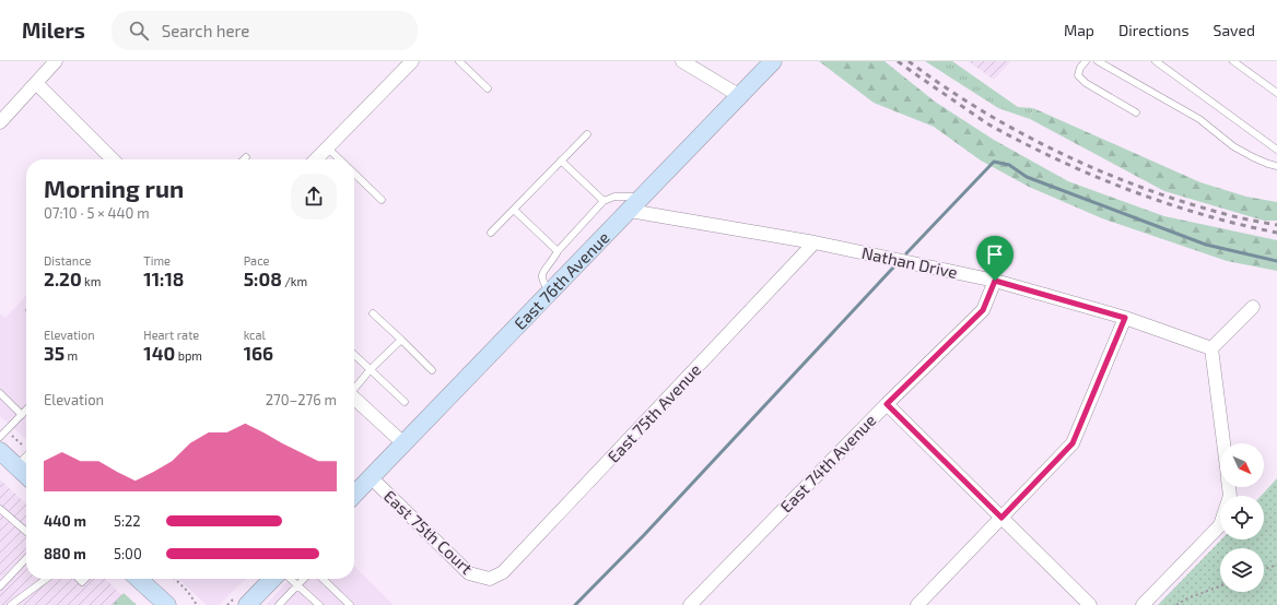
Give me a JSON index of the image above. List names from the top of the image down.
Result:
{
  "streets": {
    "street": [
      "Nathan Drive",
      "East 76th Avenue",
      "East 75th Avenue",
      "East 74th Avenue",
      "East 75th Court"
    ]
  },
  "crossings": [
    ["Nathan Drive", "East 76th Avenue"],
    ["Nathan Drive", "East 75th Avenue"],
    ["Nathan Drive", "East 74th Avenue"],
    ["East 76th Avenue", "East 75th Court"],
    ["East 75th Avenue", "East 75th Court"]
  ],
  "north": "bottom right",
  "page": {
    "header": "Milers",
    "search": "Search here",
    "nav": ["Map", "Directions", "Saved"],
    "heading": ["Morning run", "07:10 · 5 × 440 m"],
    "stats": [
      ["Distance", "2.20 km"],
      ["Time", "11:18"],
      ["Pace", "5:08 /km"],
      ["Elevation", "35 m"],
      ["Heart rate", "140 bpm"],
      ["kcal", "166"]
    ],
    "chart": ["Elevation", "270–276 m"],
    "list": [
      {
        "name": "440 m",
        "note": "5:22"
      },
      {
        "name": "880 m",
        "note": "5:00"
      }
    ]
  }
}
